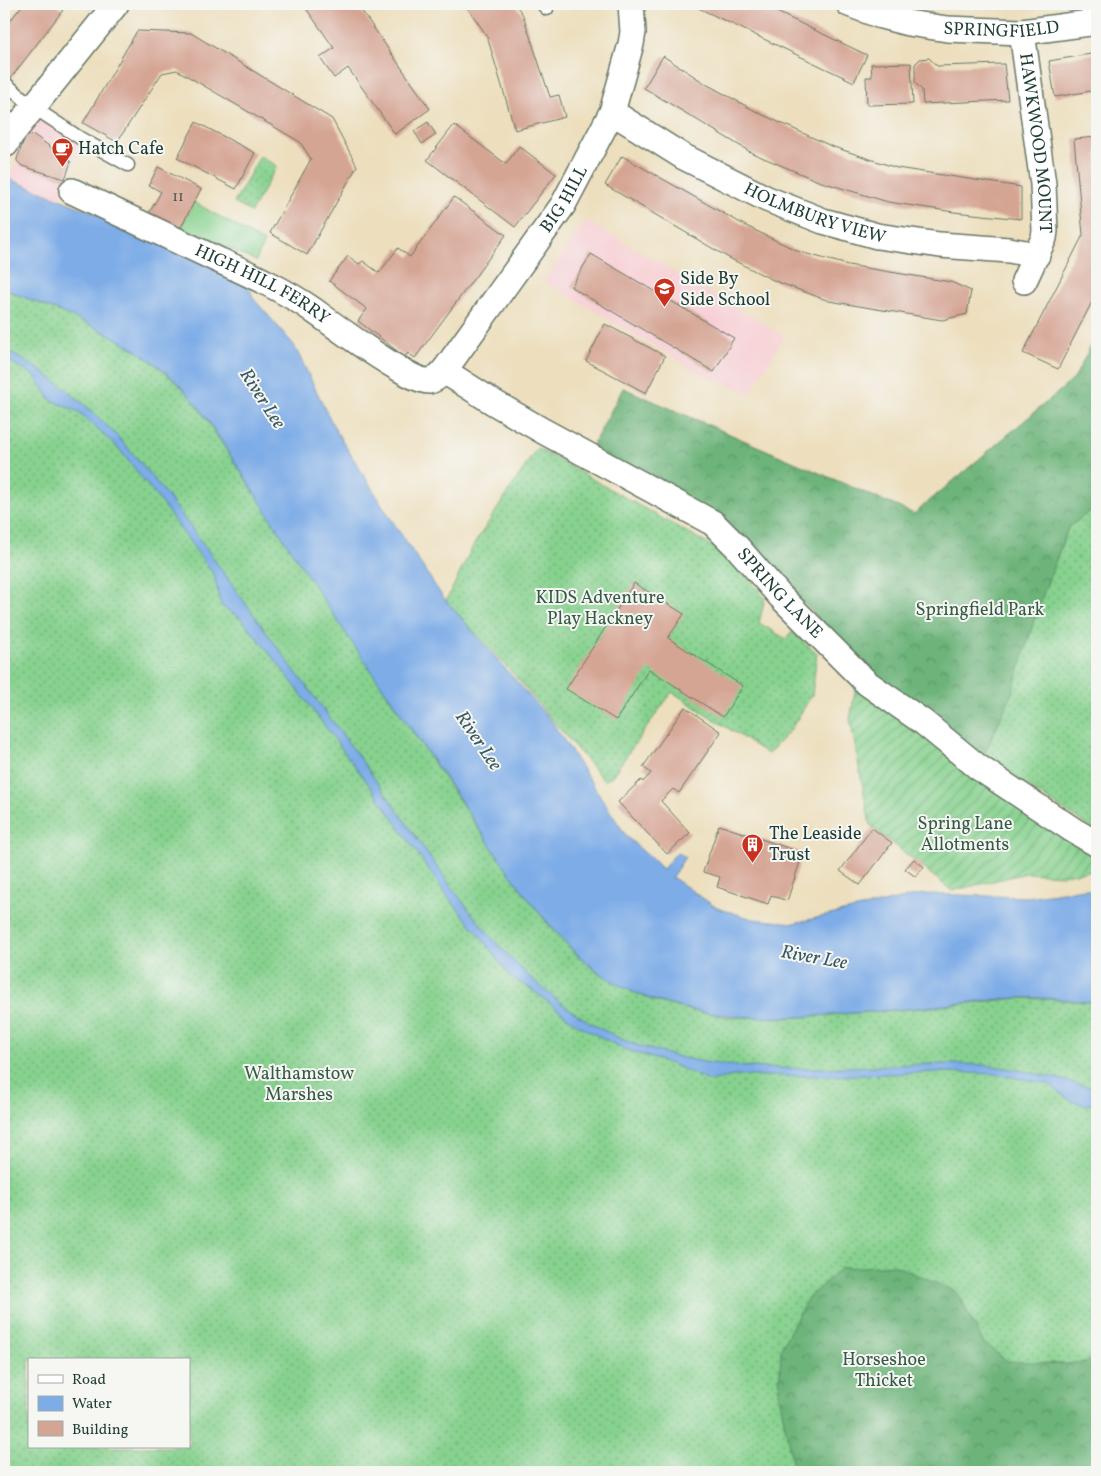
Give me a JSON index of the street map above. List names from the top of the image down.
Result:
{
  "streets": {
    "street": [
      "SPRINGFIELD",
      "HAWKWOOD MOUNT",
      "BIG HILL",
      "HOLMBURY VIEW",
      "HIGH HILL FERRY",
      "SPRING LANE"
    ]
  },
  "crossings": [
    ["SPRINGFIELD", "HAWKWOOD MOUNT"],
    ["HAWKWOOD MOUNT", "HOLMBURY VIEW"],
    ["BIG HILL", "HOLMBURY VIEW"],
    ["BIG HILL", "HIGH HILL FERRY"],
    ["BIG HILL", "SPRING LANE"],
    ["HIGH HILL FERRY", "SPRING LANE"]
  ],
  "water": ["River Lee"],
  "parks": [
    "KIDS Adventure Play Hackney",
    "Springfield Park",
    "Spring Lane Allotments",
    "Walthamstow Marshes",
    "Horseshoe Thicket"
  ],
  "places": {
    "cafe": ["Hatch Cafe"],
    "school or university": ["Side By Side School"],
    "building": ["The Leaside Trust"]
  },
  "house_numbers": ["11"],
  "legend": ["Road", "Water", "Building"]
}
